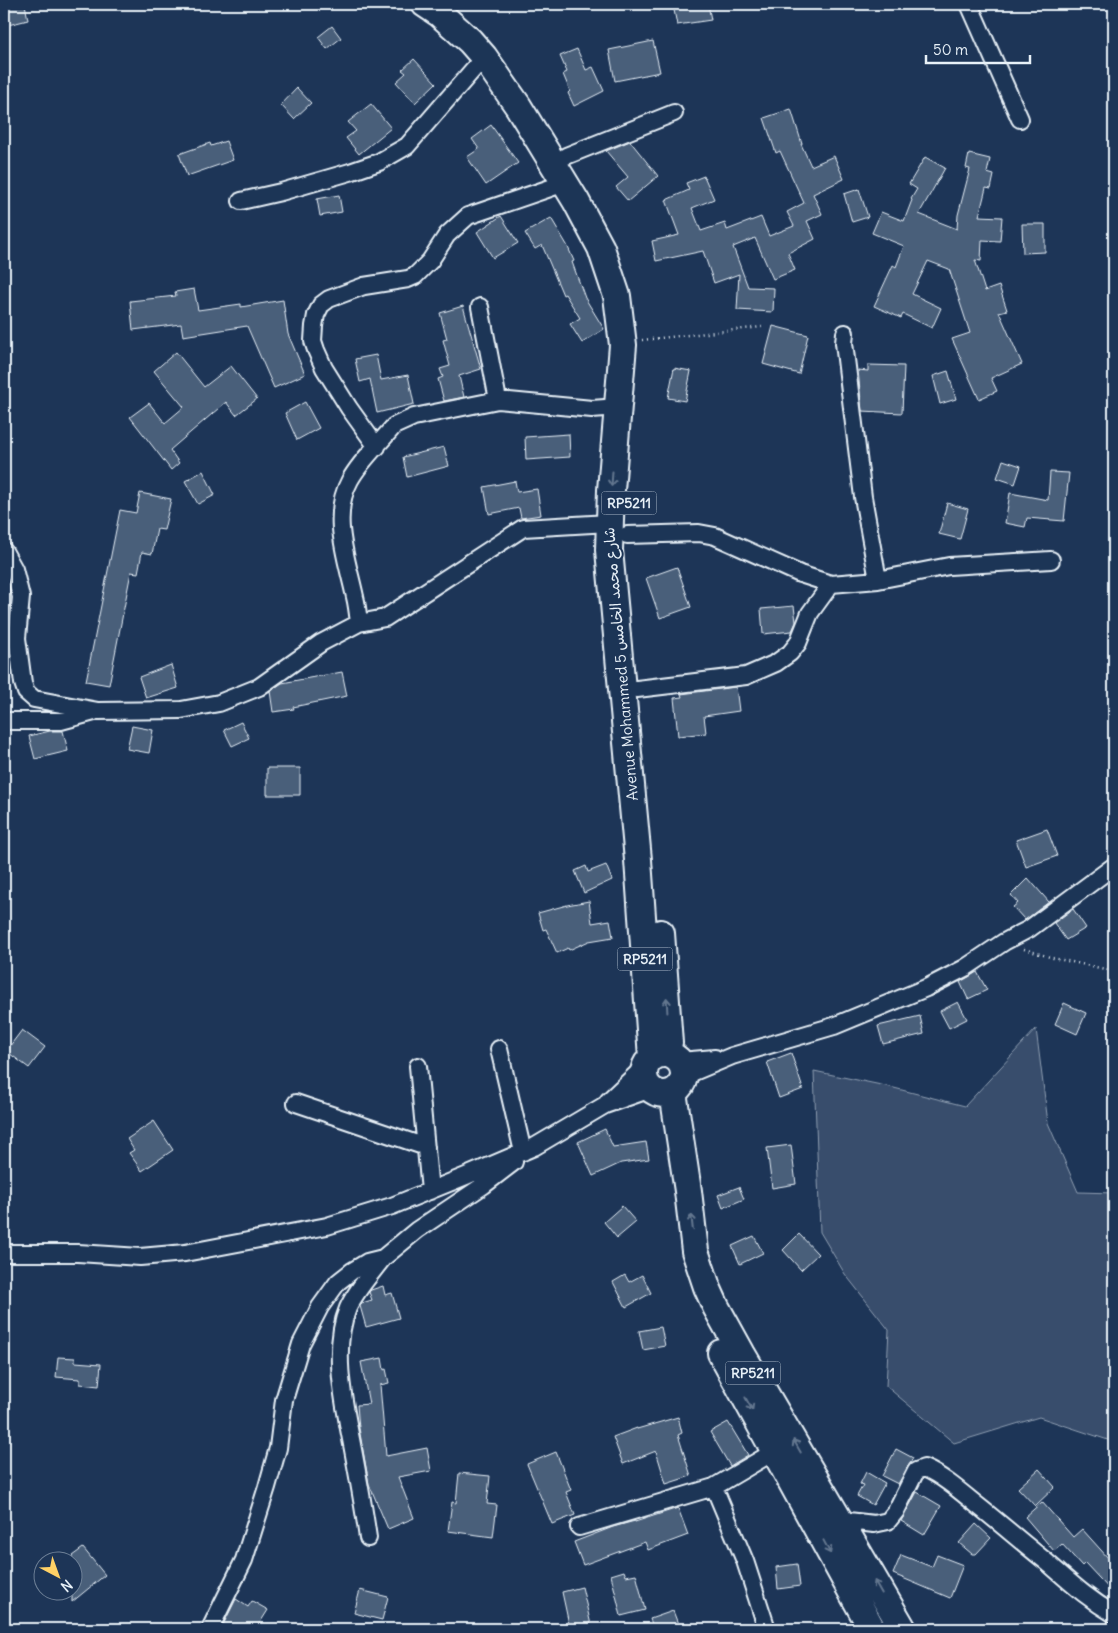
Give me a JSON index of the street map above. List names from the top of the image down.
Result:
{
  "streets": {
    "main road": ["RP5211", "Avenue Mohammed 5 شارع محمد الخامس"]
  },
  "scale_bar": "50 m",
  "north": "bottom right"
}
